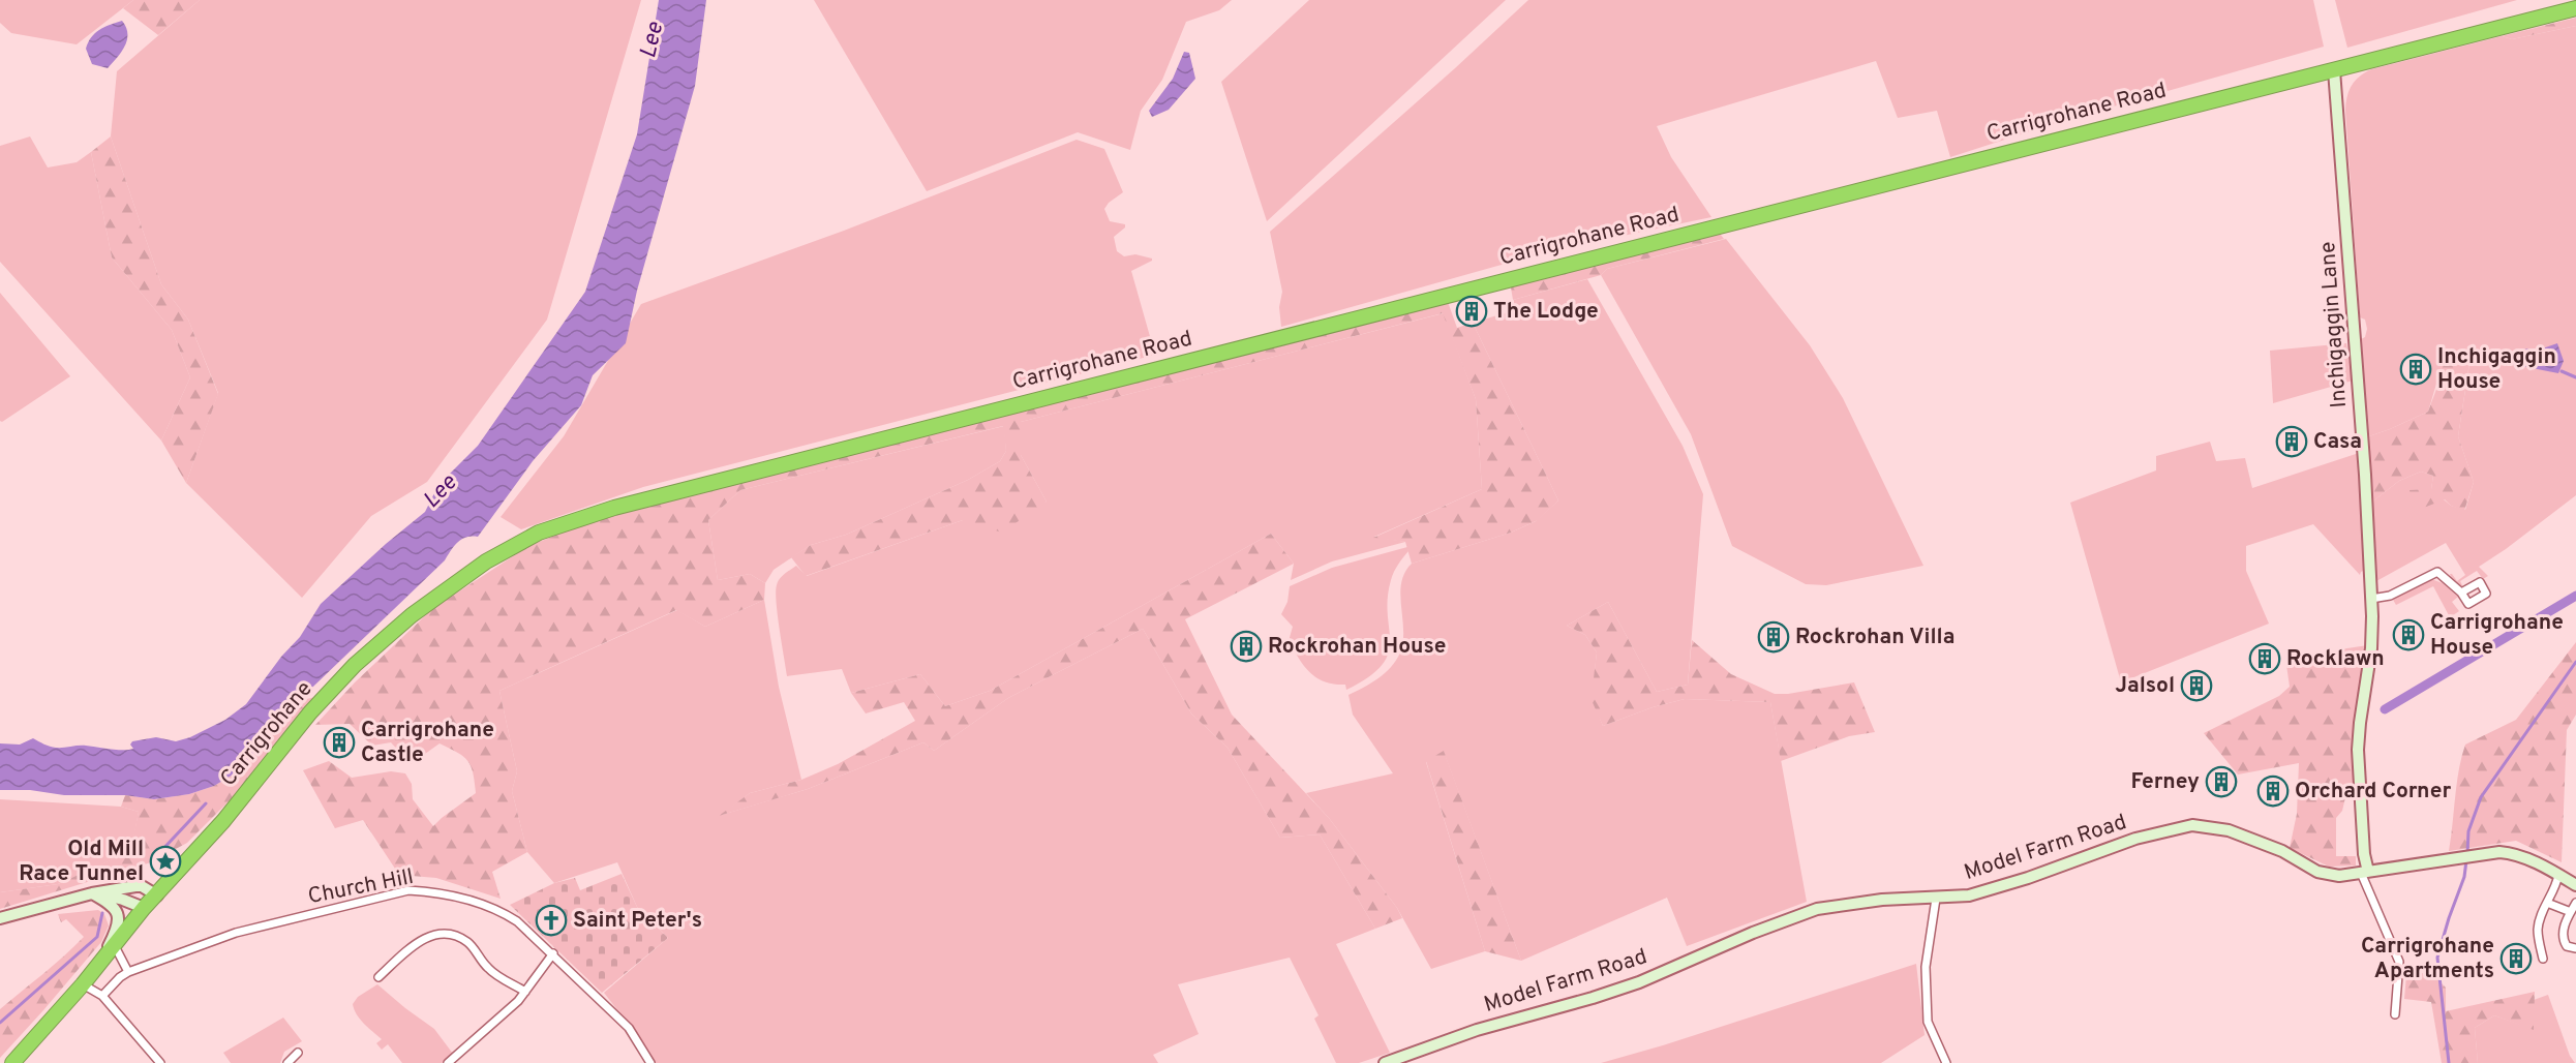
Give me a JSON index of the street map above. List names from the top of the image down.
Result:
{
  "streets": {
    "highway": ["Carrigrohane Road", "Carrigrohane"],
    "main road": ["Inchigaggin Lane", "Model Farm Road"],
    "street": ["Church Hill"]
  },
  "crossings": [
    ["Carrigrohane Road", "Inchigaggin Lane"],
    ["Carrigrohane Road", "Carrigrohane"],
    ["Inchigaggin Lane", "Model Farm Road"]
  ],
  "water": ["Lee"],
  "places": {
    "building": [
      "The Lodge",
      "Inchigaggin House",
      "Casa",
      "Carrigrohane House",
      "Rockrohan Villa",
      "Rockrohan House",
      "Rocklawn",
      "Jalsol",
      "Carrigrohane Castle",
      "Ferney",
      "Orchard Corner",
      "Carrigrohane Apartments"
    ],
    "place": ["Old Mill Race Tunnel"],
    "church": ["Saint Peter's"]
  }
}
